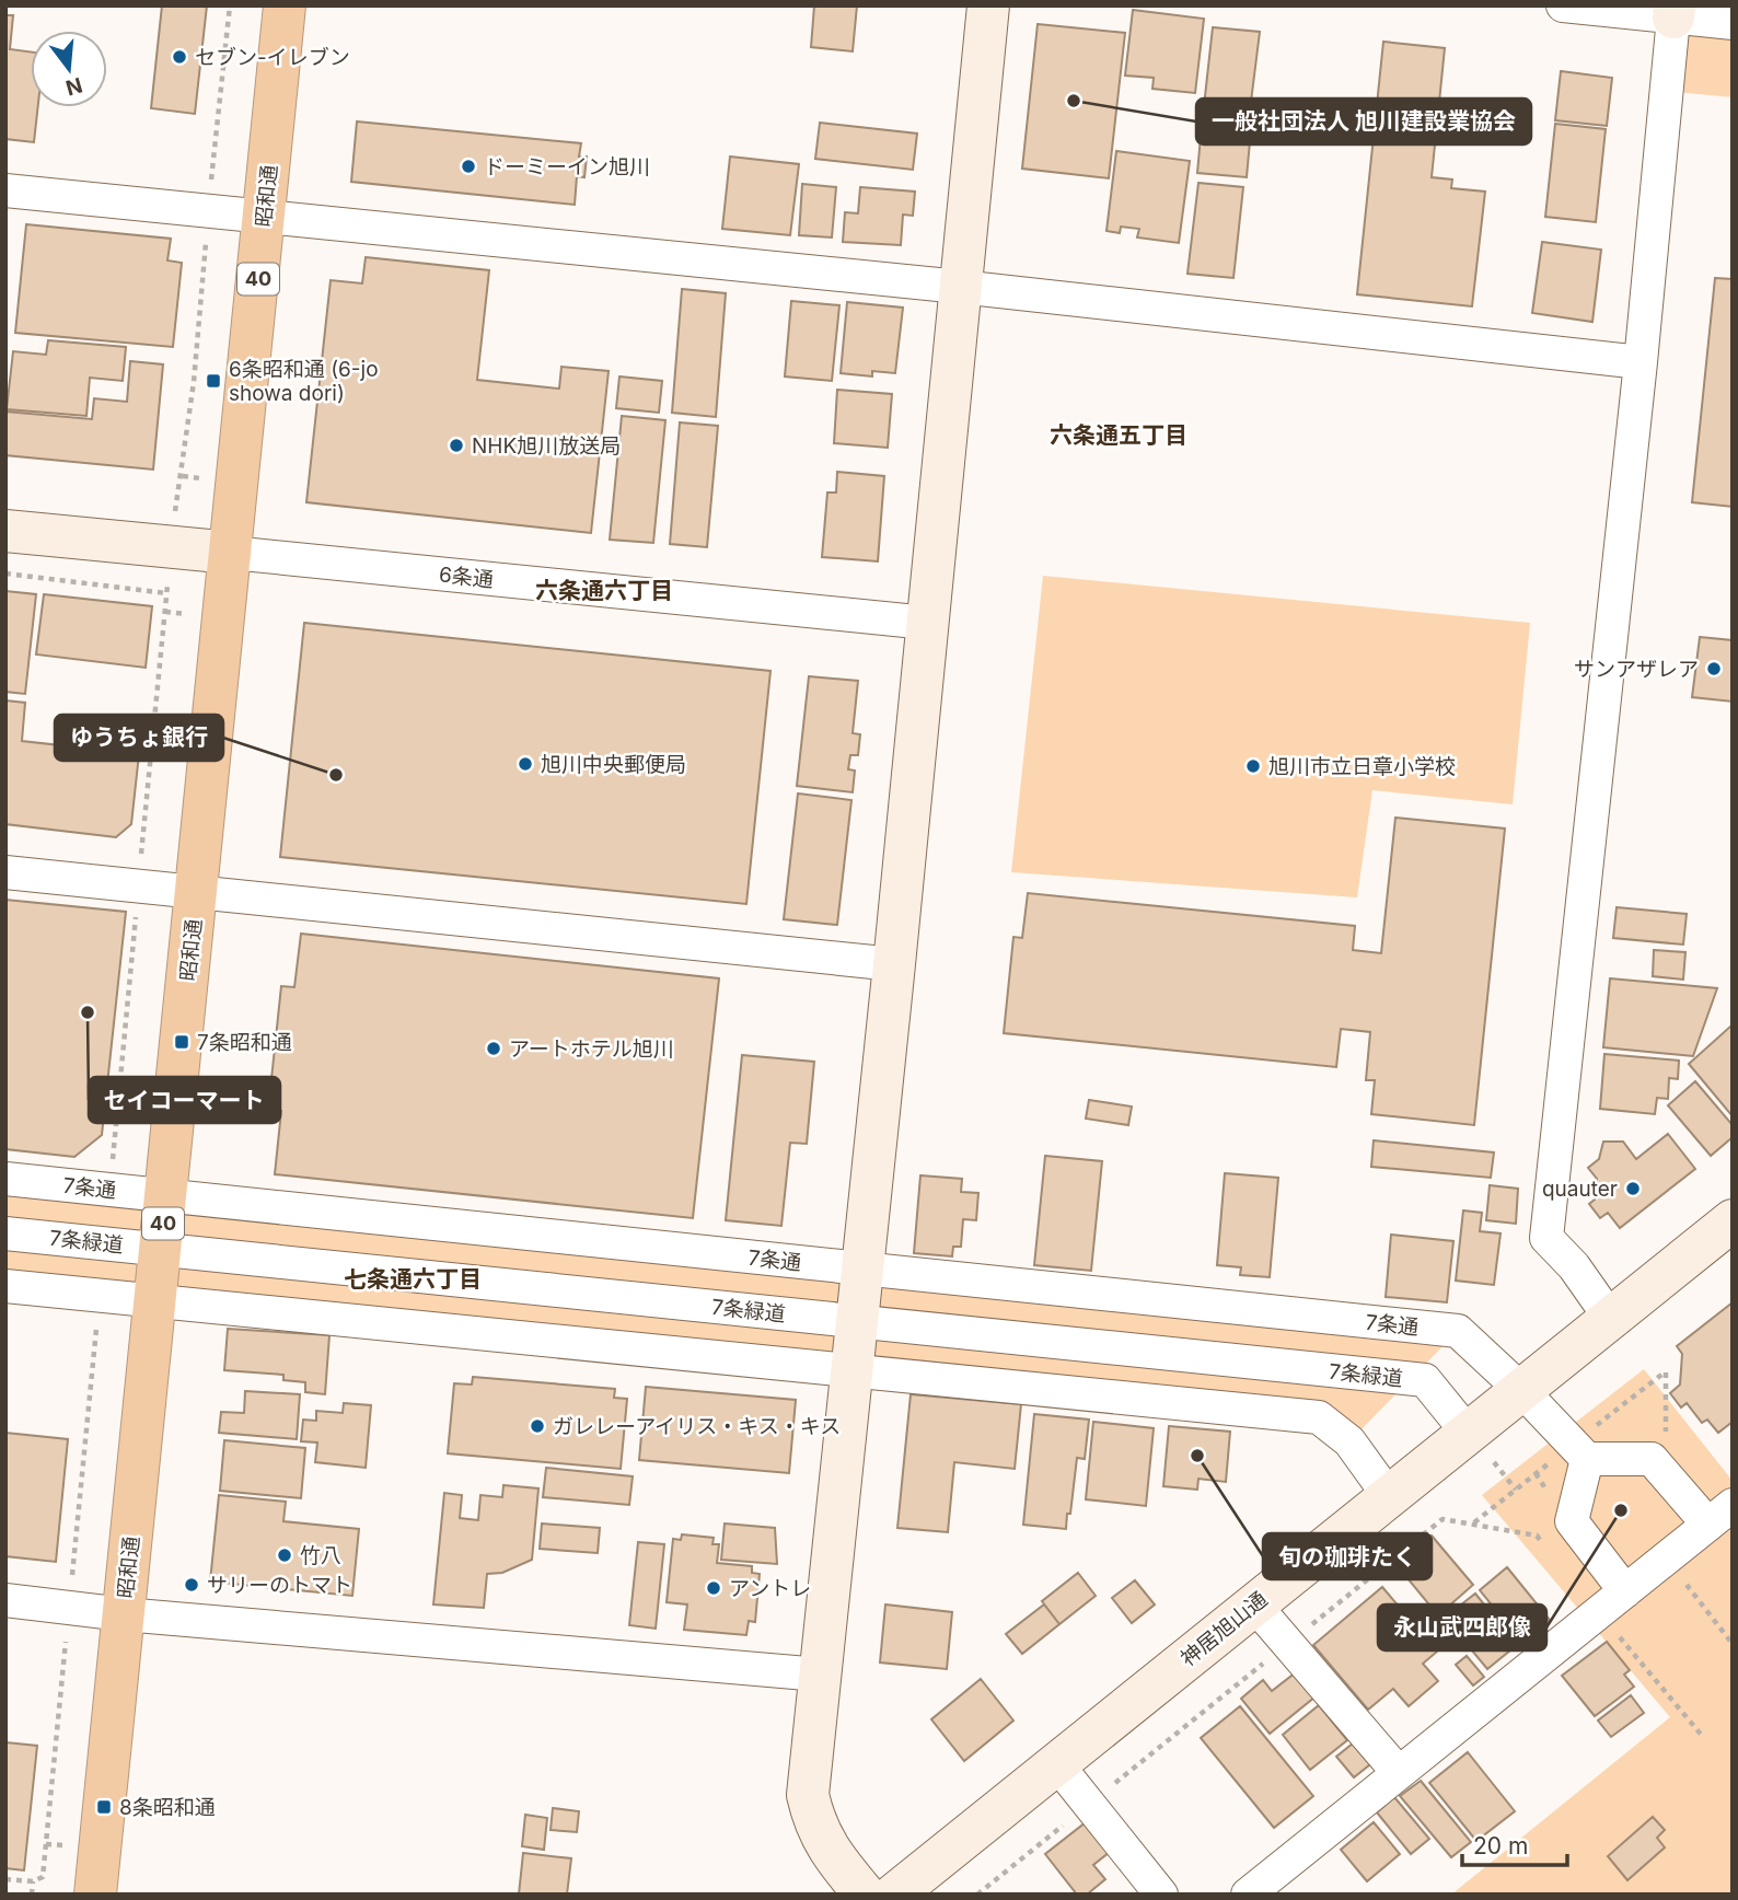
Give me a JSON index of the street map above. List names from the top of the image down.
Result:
{
  "streets": {
    "highway": ["昭和通", "40"],
    "street": [
      "6条通",
      "7条通",
      "7条緑道",
      "神居旭山通"
    ]
  },
  "crossings": [
    ["昭和通", "6条通"],
    ["昭和通", "7条通"],
    ["昭和通", "7条緑道"],
    ["7条通", "神居旭山通"],
    ["7条緑道", "神居旭山通"]
  ],
  "districts": ["六条通五丁目", "六条通六丁目", "七条通六丁目"],
  "places": {
    "other": [
      "セブン-イレブン",
      "一般社団法人 旭川建設業協会",
      "ドーミーイン旭川",
      "NHK旭川放送局",
      "サンアザレア",
      "旭川中央郵便局",
      "旭川市立日章小学校",
      "ゆうちょ銀行",
      "セイコーマート",
      "アートホテル旭川",
      "quauter",
      "ガレレーアイリス・キス・キス",
      "旬の珈琲たく",
      "永山武四郎像",
      "竹八",
      "サリーのトマト",
      "アントレ"
    ],
    "transit": ["6条昭和通 (6-jo showa dori)", "7条昭和通", "8条昭和通"]
  },
  "scale_bar": "20 m",
  "north": "bottom"
}
